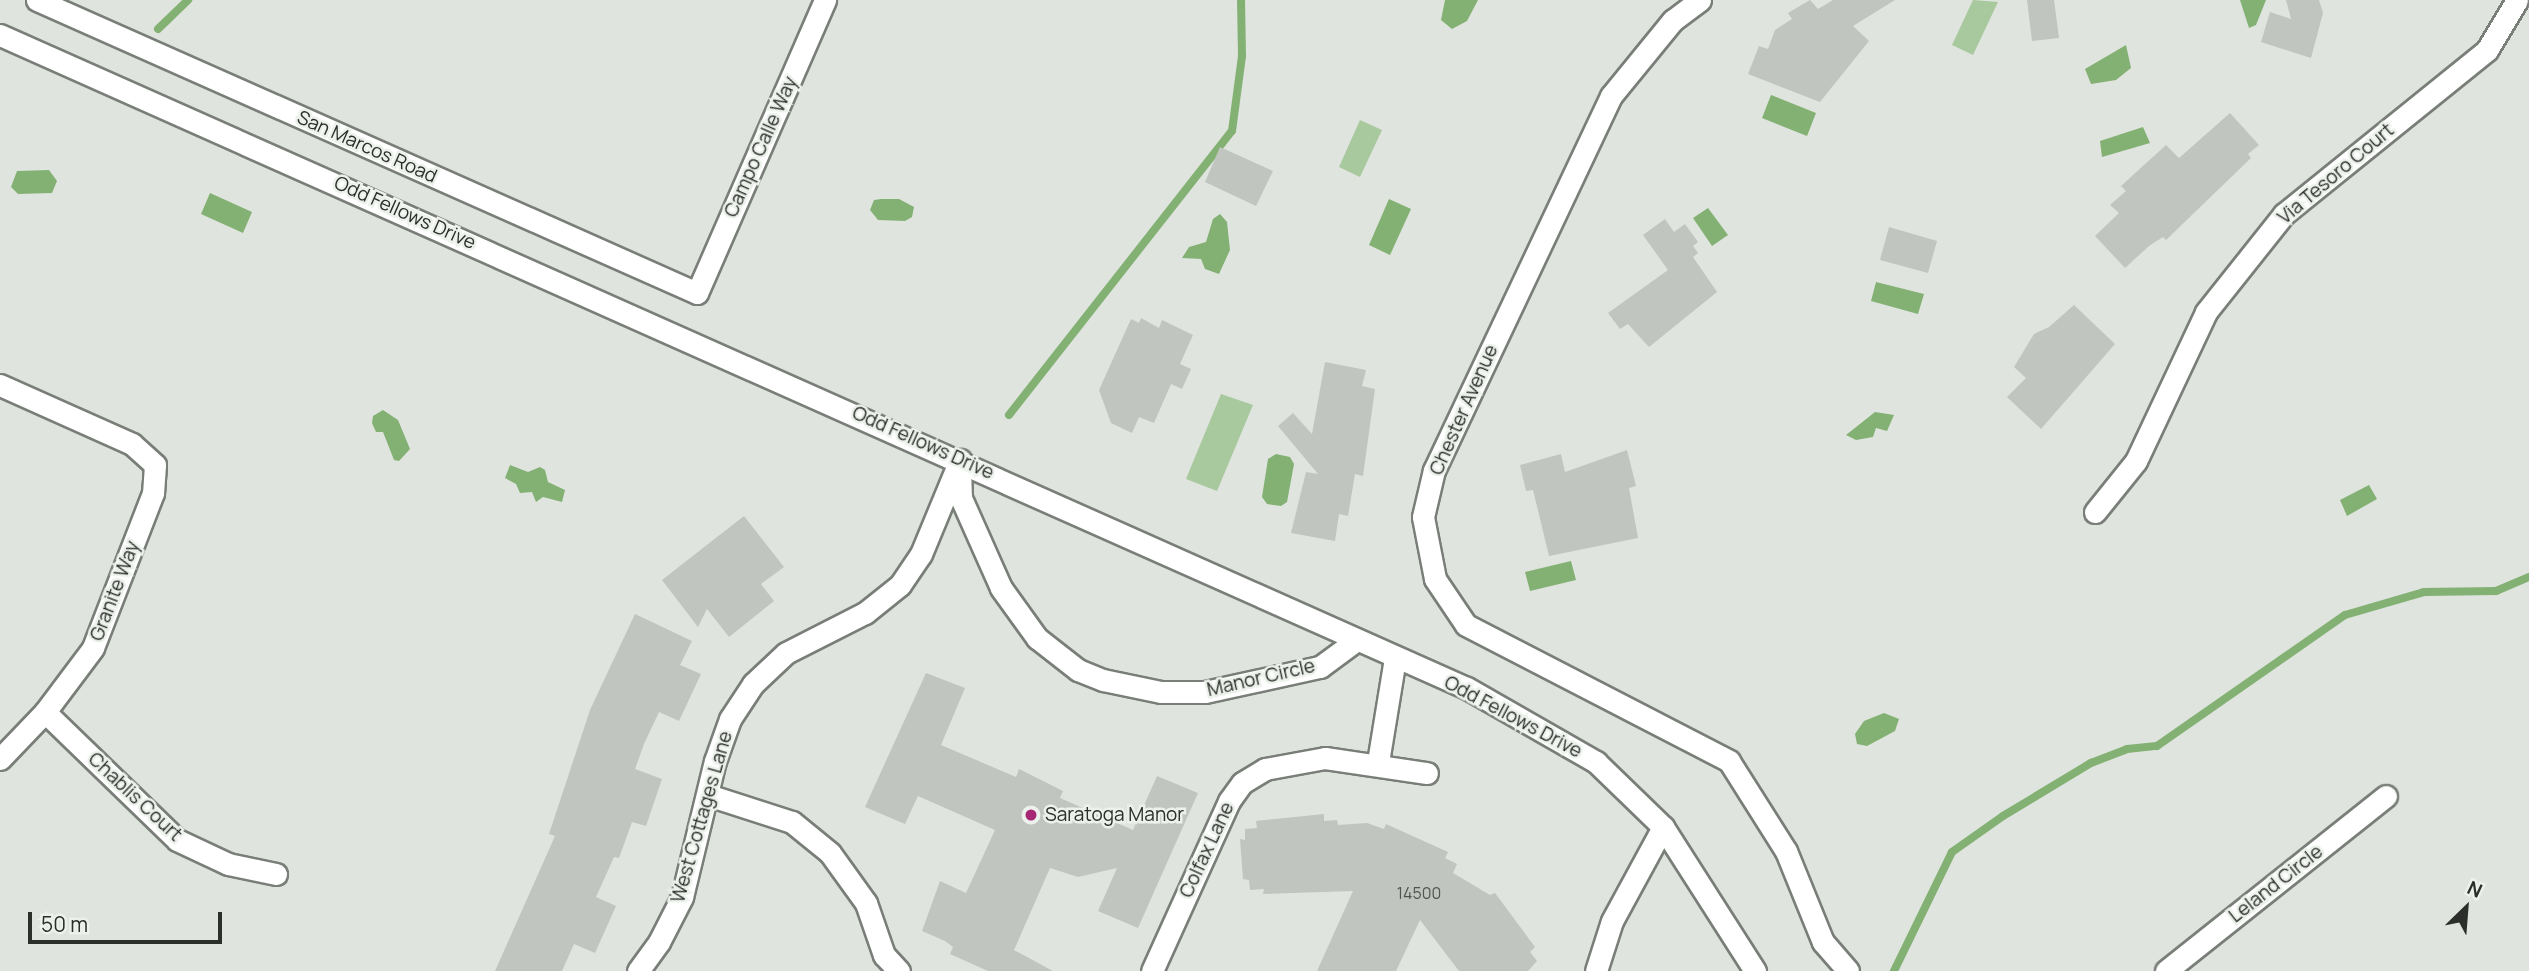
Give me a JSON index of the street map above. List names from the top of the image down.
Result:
{
  "streets": {
    "street": [
      "San Marcos Road",
      "Campo Calle Way",
      "Via Tesoro Court",
      "Odd Fellows Drive",
      "Chester Avenue",
      "Granite Way",
      "Manor Circle",
      "Chablis Court",
      "West Cottages Lane",
      "Colfax Lane",
      "Leland Circle"
    ]
  },
  "crossings": [
    ["San Marcos Road", "Campo Calle Way"],
    ["Odd Fellows Drive", "Manor Circle"],
    ["Odd Fellows Drive", "West Cottages Lane"],
    ["Granite Way", "Chablis Court"],
    ["Manor Circle", "West Cottages Lane"]
  ],
  "places": ["Saratoga Manor"],
  "house_numbers": ["14500"],
  "scale_bar": "50 m",
  "north": "top right"
}
